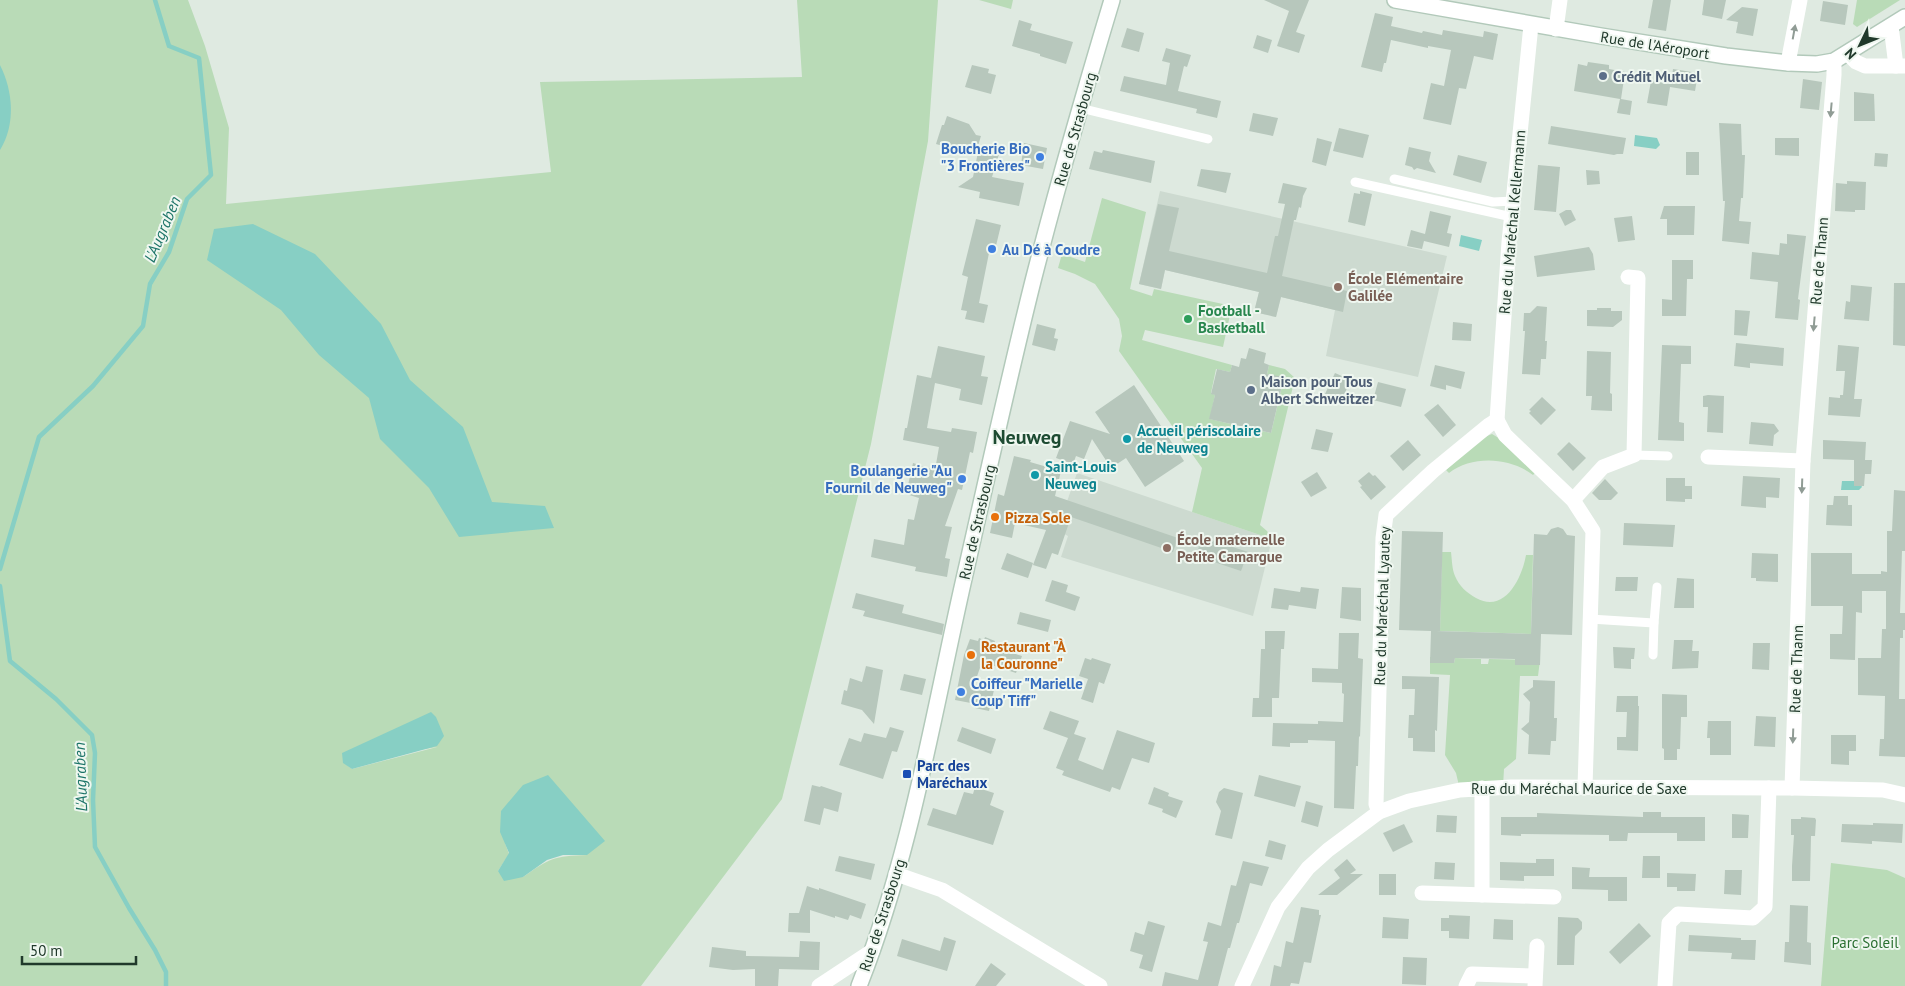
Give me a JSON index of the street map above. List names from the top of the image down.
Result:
{
  "streets": {
    "street": [
      "Rue de l'Aéroport",
      "Rue de Strasbourg",
      "Rue du Maréchal Kellermann",
      "Rue de Thann",
      "Rue du Maréchal Lyautey",
      "Rue du Maréchal Maurice de Saxe"
    ]
  },
  "crossings": [
    ["Rue de l'Aéroport", "Rue du Maréchal Kellermann"],
    ["Rue de l'Aéroport", "Rue de Thann"],
    ["Rue du Maréchal Kellermann", "Rue du Maréchal Lyautey"],
    ["Rue de Thann", "Rue du Maréchal Maurice de Saxe"],
    ["Rue du Maréchal Lyautey", "Rue du Maréchal Maurice de Saxe"]
  ],
  "one_way": ["Rue de Thann"],
  "districts": ["Neuweg"],
  "water": ["L'Augraben"],
  "parks": ["Parc Soleil"],
  "places": {
    "other": [
      "Crédit Mutuel",
      "Boucherie Bio \"3 Frontières\"",
      "Au Dé à Coudre",
      "École Elémentaire Galilée",
      "Football - Basketball",
      "Maison pour Tous Albert Schweitzer",
      "Accueil périscolaire de Neuweg",
      "Saint-Louis Neuweg",
      "Boulangerie \"Au Fournil de Neuweg\"",
      "Pizza Sole",
      "École maternelle Petite Camargue",
      "Restaurant \"À la Couronne\"",
      "Coiffeur \"Marielle Coup' Tiff\""
    ],
    "transit": ["Parc des Maréchaux"]
  },
  "scale_bar": "50 m",
  "north": "bottom left"
}
